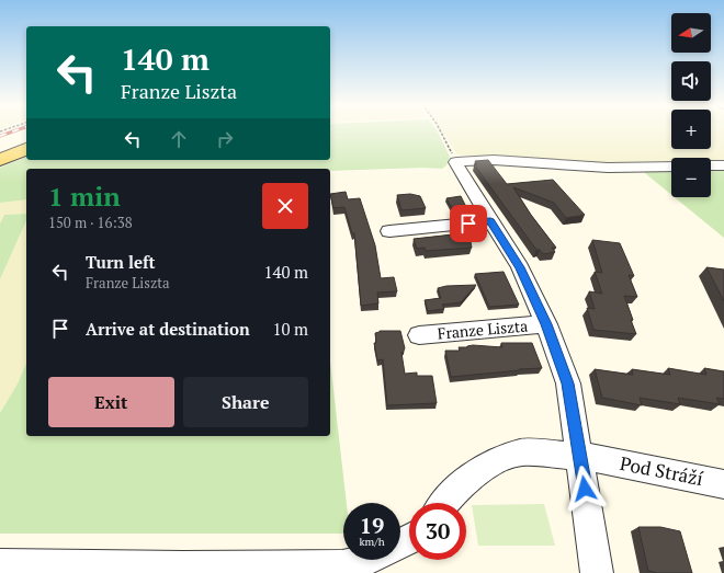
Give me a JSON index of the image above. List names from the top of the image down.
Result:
{
  "streets": {
    "street": ["Franze Liszta", "Pod Stráží"]
  },
  "crossings": [
    ["Franze Liszta", "Pod Stráží"]
  ],
  "north": "left",
  "page": {
    "map_buttons": ["+", "−"],
    "turn": ["140 m", "Franze Liszta"],
    "heading": ["1 min", "150 m · 16:38"],
    "list": [
      {
        "name": "Turn left",
        "note": "Franze Liszta",
        "value": "140 m"
      },
      {
        "name": "Arrive at destination",
        "value": "10 m"
      }
    ],
    "buttons": ["Exit", "Share"],
    "speed": "19 km/h",
    "limit": "30"
  }
}
